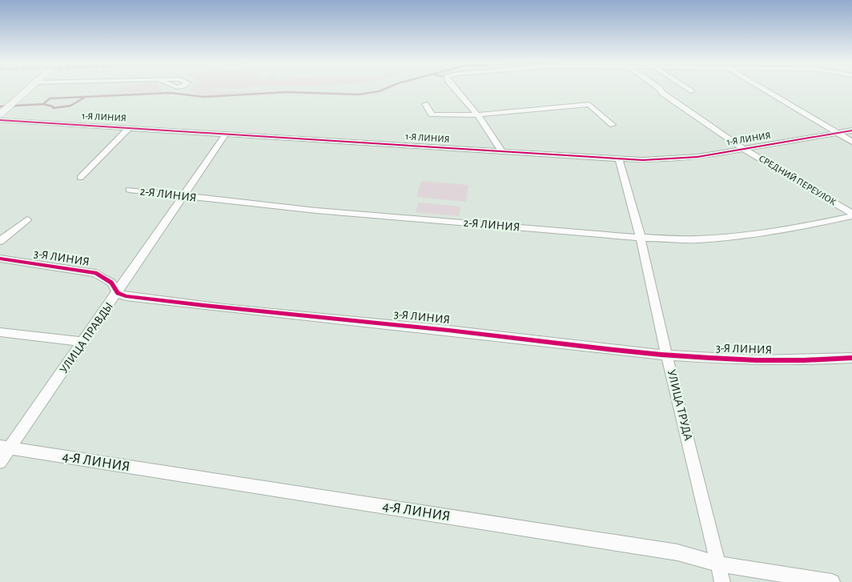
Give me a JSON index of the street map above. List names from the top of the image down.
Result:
{
  "streets": {
    "street": [
      "1-Я ЛИНИЯ",
      "СРЕДНИЙ ПЕРЕУЛОК",
      "2-Я ЛИНИЯ",
      "3-Я ЛИНИЯ",
      "УЛИЦА ПРАВДЫ",
      "УЛИЦА ТРУДА",
      "4-Я ЛИНИЯ"
    ]
  },
  "crossings": [
    ["1-Я ЛИНИЯ", "СРЕДНИЙ ПЕРЕУЛОК"],
    ["1-Я ЛИНИЯ", "УЛИЦА ПРАВДЫ"],
    ["1-Я ЛИНИЯ", "УЛИЦА ТРУДА"],
    ["2-Я ЛИНИЯ", "УЛИЦА ПРАВДЫ"],
    ["2-Я ЛИНИЯ", "УЛИЦА ТРУДА"],
    ["3-Я ЛИНИЯ", "УЛИЦА ПРАВДЫ"],
    ["3-Я ЛИНИЯ", "УЛИЦА ТРУДА"],
    ["УЛИЦА ПРАВДЫ", "4-Я ЛИНИЯ"],
    ["УЛИЦА ТРУДА", "4-Я ЛИНИЯ"]
  ]
}
